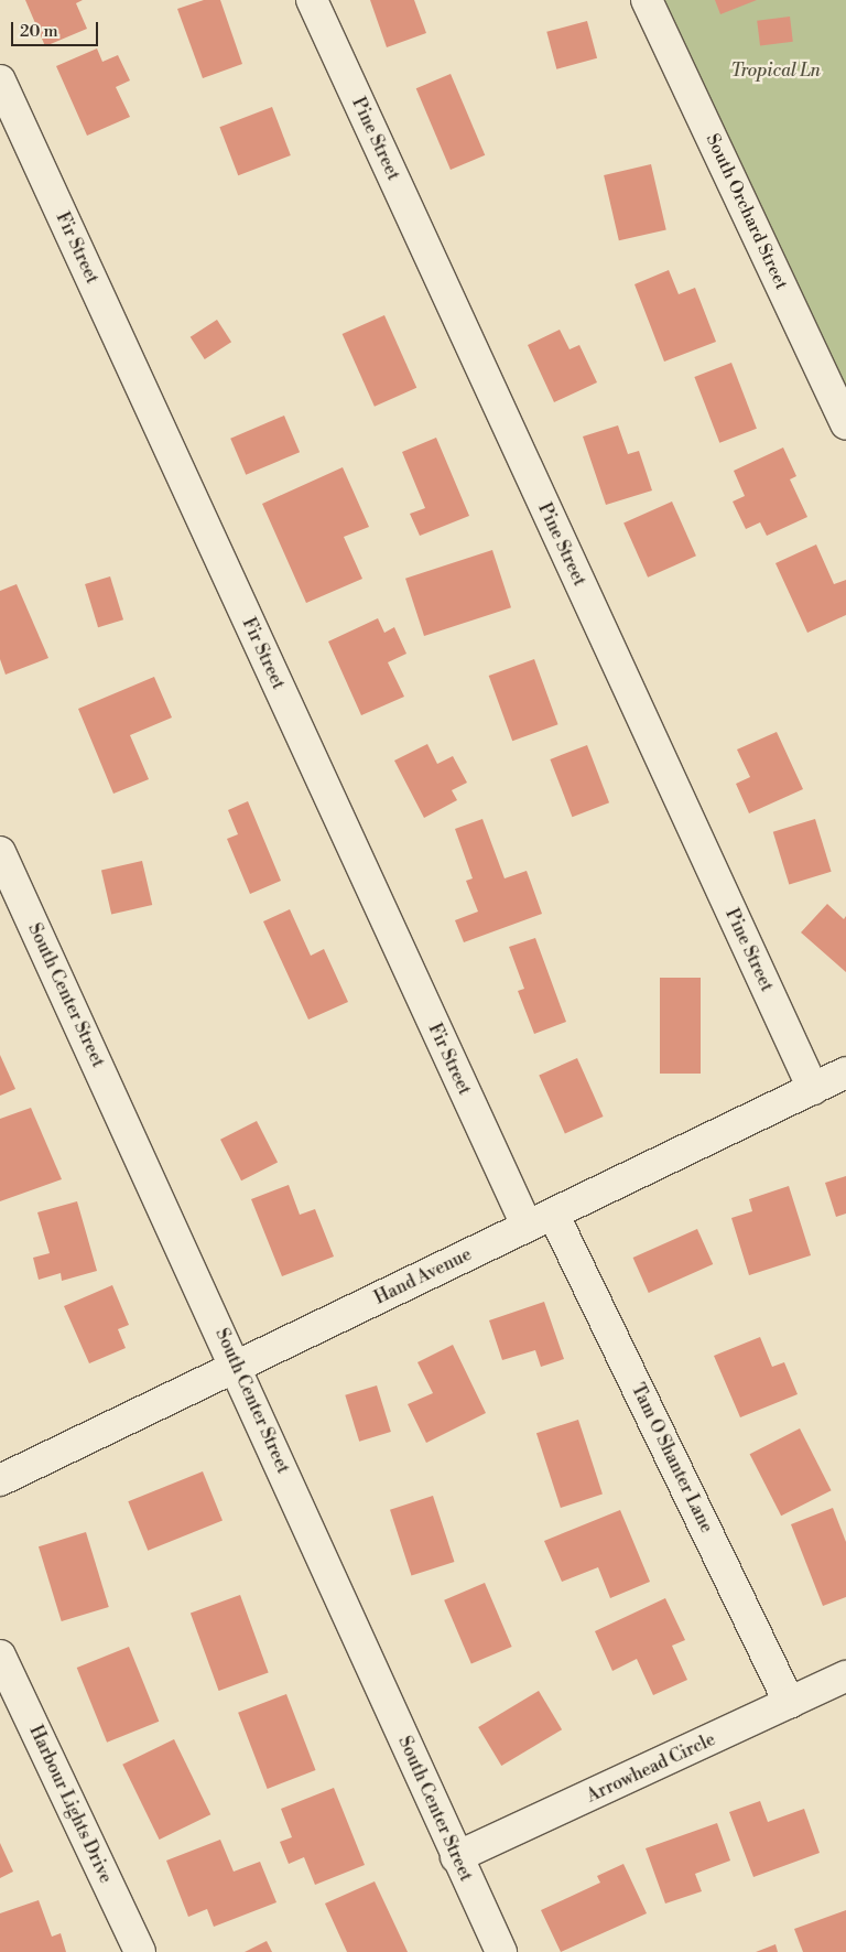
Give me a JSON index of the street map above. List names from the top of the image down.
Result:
{
  "streets": {
    "street": [
      "Pine Street",
      "South Orchard Street",
      "Fir Street",
      "South Center Street",
      "Hand Avenue",
      "Tam O Shanter Lane",
      "Arrowhead Circle",
      "Harbour Lights Drive"
    ]
  },
  "crossings": [
    ["Pine Street", "Hand Avenue"],
    ["Fir Street", "Hand Avenue"],
    ["South Center Street", "Hand Avenue"],
    ["South Center Street", "Arrowhead Circle"],
    ["Hand Avenue", "Tam O Shanter Lane"],
    ["Tam O Shanter Lane", "Arrowhead Circle"]
  ],
  "parks": ["Tropical Ln"],
  "scale_bar": "20 m"
}
